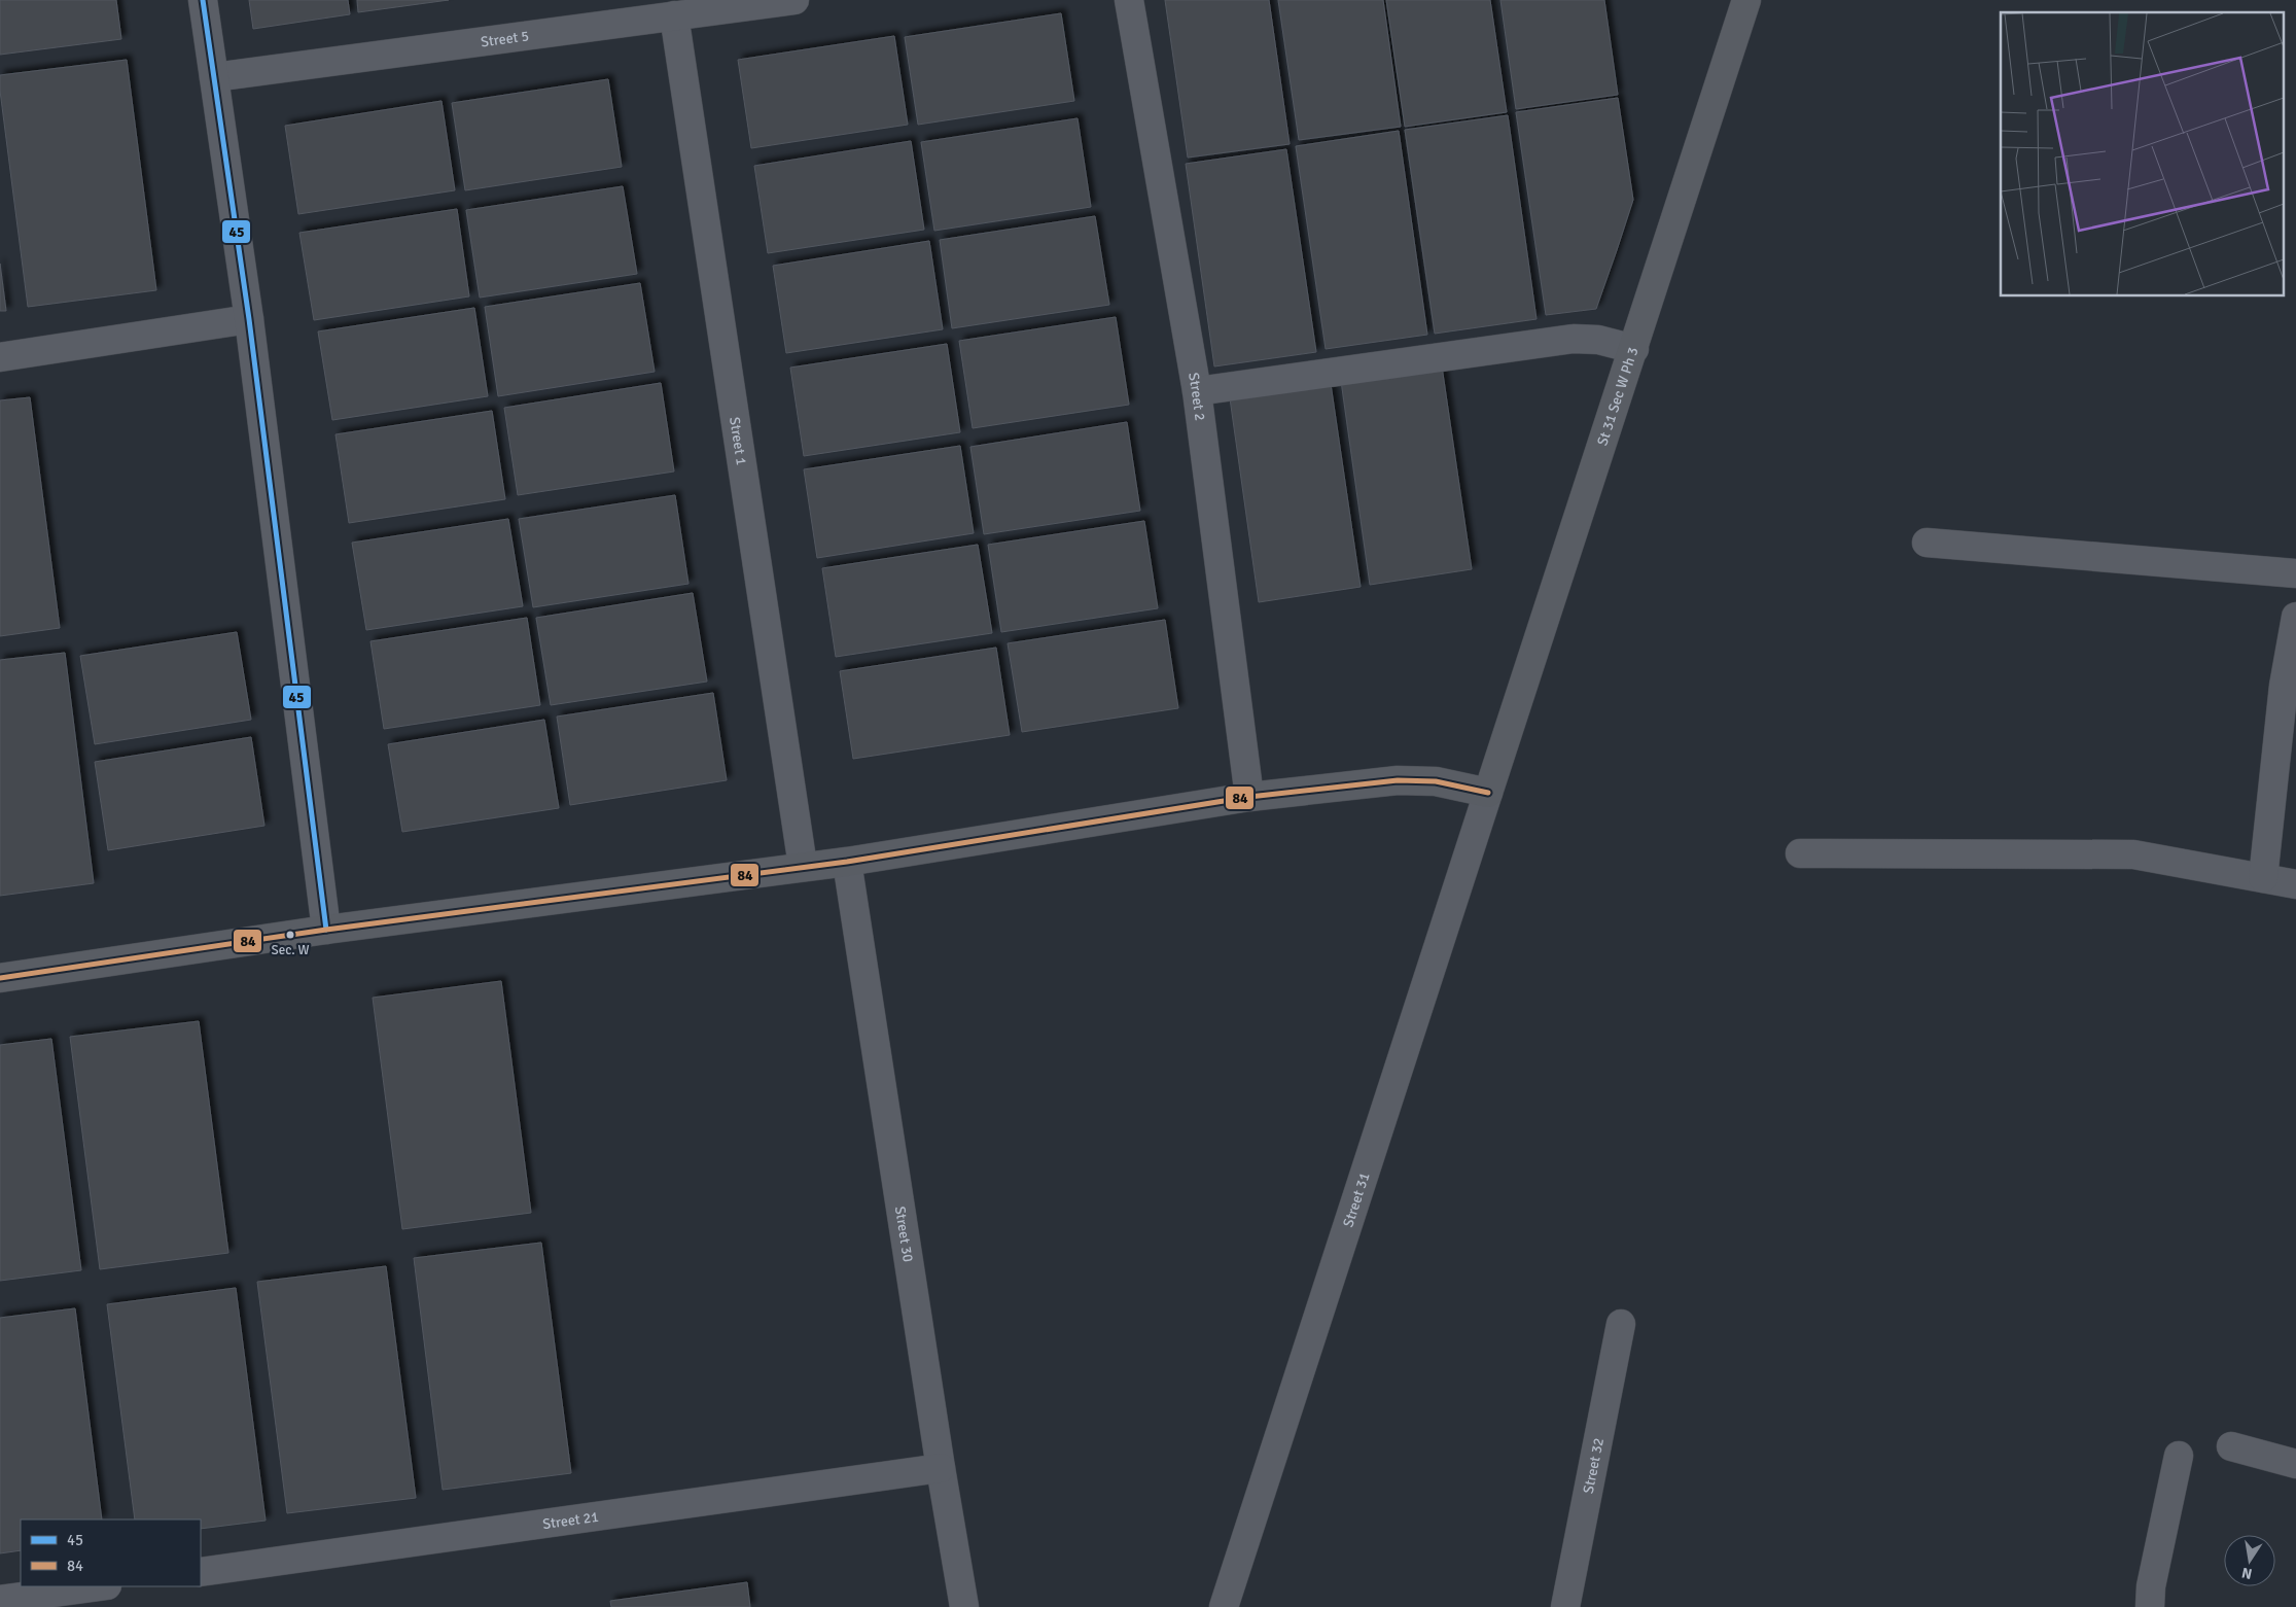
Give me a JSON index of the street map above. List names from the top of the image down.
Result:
{
  "streets": {
    "main road": ["St 31 Sec W Ph 3"],
    "street": [
      "Street 5",
      "Street 2",
      "Street 1",
      "Street 31",
      "Street 30",
      "Street 32",
      "Street 21"
    ]
  },
  "crossings": [
    ["Street 5", "Street 1"],
    ["St 31 Sec W Ph 3", "Street 31"],
    ["Street 30", "Street 21"]
  ],
  "places": ["Sec. W"],
  "lines": ["transit line 45", "transit line 84"],
  "legend": ["45", "84"],
  "north": "bottom"
}
